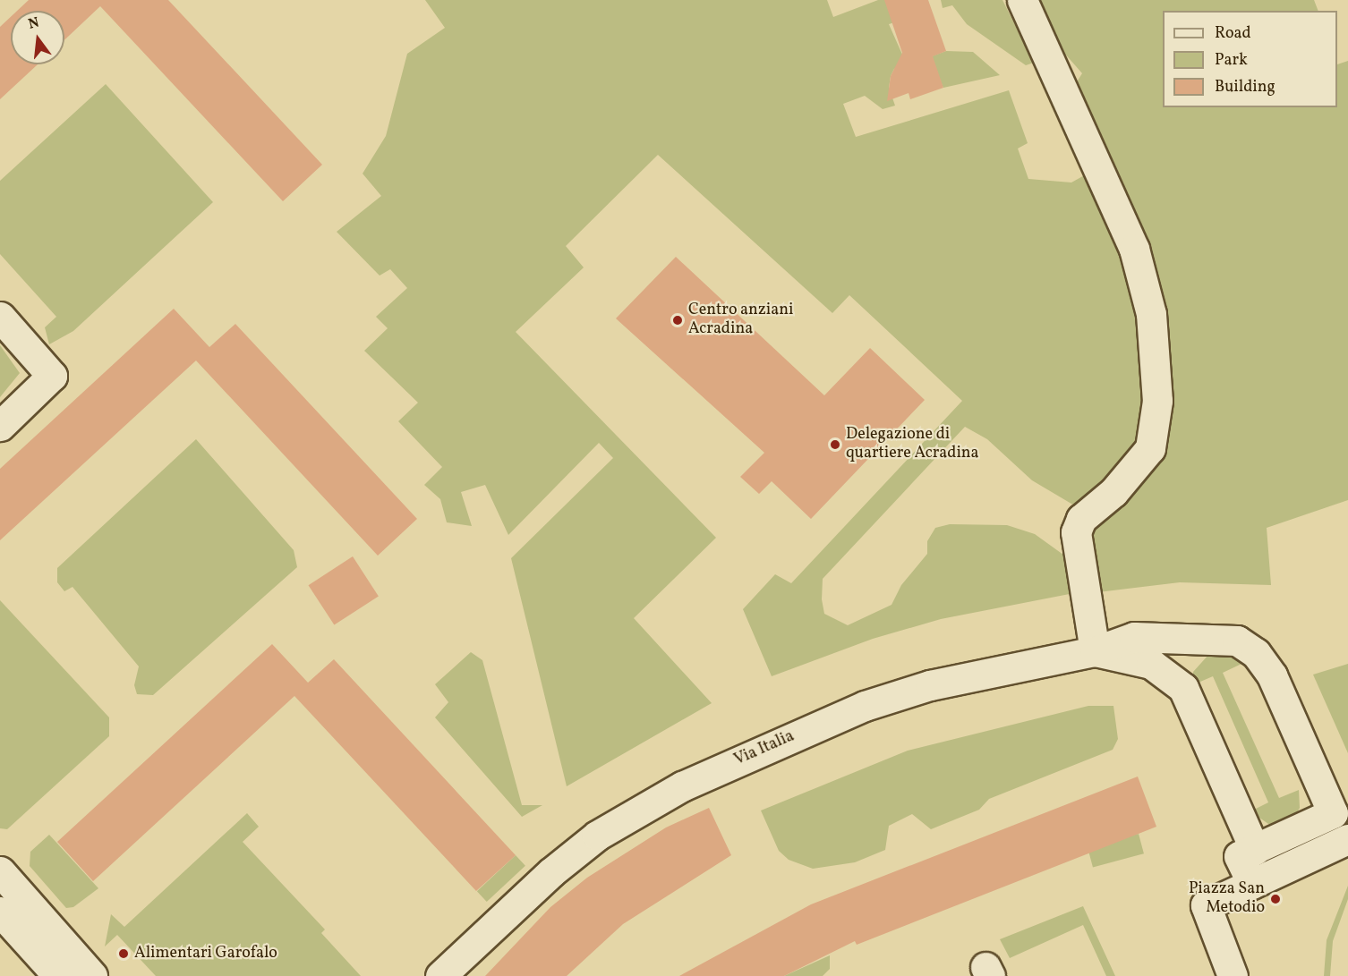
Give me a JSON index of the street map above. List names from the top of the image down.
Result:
{
  "streets": {
    "street": ["Via Italia"]
  },
  "places": [
    "Centro anziani Acradina",
    "Delegazione di quartiere Acradina",
    "Piazza San Metodio",
    "Alimentari Garofalo"
  ],
  "legend": ["Road", "Park", "Building"],
  "north": "top"
}
